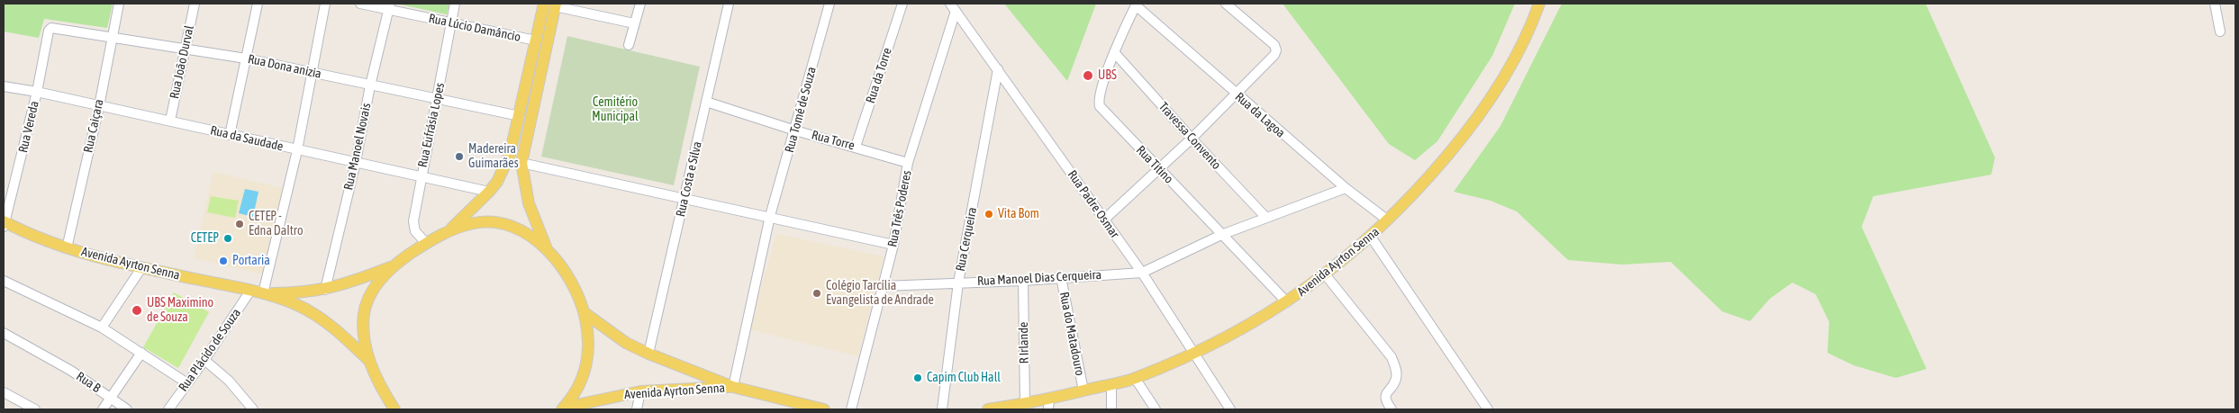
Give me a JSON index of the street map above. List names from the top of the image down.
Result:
{
  "streets": {
    "main road": ["Avenida Ayrton Senna"],
    "street": [
      "Rua Lúcio Damâncio",
      "Rua João Durval",
      "Rua Dona anizia",
      "Rua da Torre",
      "Rua Tomé de Souza",
      "Rua da Lagoa",
      "Rua Eufrásia Lopes",
      "Rua Caiçara",
      "Rua Vereda",
      "Travessa Convento",
      "Rua da Saudade",
      "Rua Torre",
      "Rua Manoel Novais",
      "Rua Titino",
      "Rua Costa e Silva",
      "Rua Padre Osmar",
      "Rua Três Poderes",
      "Rua Cerqueira",
      "Rua Manoel Dias Cerqueira",
      "Rua do Matadouro",
      "R Irlande",
      "Rua Plácido de Souza",
      "Rua B"
    ]
  },
  "crossings": [
    ["Rua Lúcio Damâncio", "Rua Eufrásia Lopes"],
    ["Rua Lúcio Damâncio", "Rua Manoel Novais"],
    ["Rua João Durval", "Rua Dona anizia"],
    ["Rua João Durval", "Rua da Saudade"],
    ["Rua Dona anizia", "Rua Eufrásia Lopes"],
    ["Rua Dona anizia", "Rua Caiçara"],
    ["Rua Dona anizia", "Rua Vereda"],
    ["Rua Dona anizia", "Rua Manoel Novais"],
    ["Rua da Torre", "Rua Torre"],
    ["Rua Tomé de Souza", "Rua Torre"],
    ["Rua Tomé de Souza", "Avenida Ayrton Senna"],
    ["Rua da Lagoa", "Rua Titino"],
    ["Rua da Lagoa", "Avenida Ayrton Senna"],
    ["Rua Eufrásia Lopes", "Rua da Saudade"],
    ["Rua Caiçara", "Rua da Saudade"],
    ["Rua Caiçara", "Avenida Ayrton Senna"],
    ["Rua Vereda", "Rua da Saudade"],
    ["Rua Vereda", "Avenida Ayrton Senna"],
    ["Travessa Convento", "Rua Titino"],
    ["Rua da Saudade", "Rua Manoel Novais"],
    ["Rua Torre", "Rua Costa e Silva"],
    ["Rua Torre", "Rua Três Poderes"],
    ["Rua Manoel Novais", "Avenida Ayrton Senna"],
    ["Rua Titino", "Avenida Ayrton Senna"],
    ["Rua Costa e Silva", "Avenida Ayrton Senna"],
    ["Rua Padre Osmar", "Rua Três Poderes"],
    ["Rua Padre Osmar", "Rua Cerqueira"],
    ["Rua Padre Osmar", "Avenida Ayrton Senna"],
    ["Rua Padre Osmar", "Rua Manoel Dias Cerqueira"],
    ["Rua Três Poderes", "Rua Manoel Dias Cerqueira"],
    ["Rua Cerqueira", "Rua Manoel Dias Cerqueira"],
    ["Avenida Ayrton Senna", "Rua do Matadouro"],
    ["Avenida Ayrton Senna", "R Irlande"],
    ["Avenida Ayrton Senna", "Rua Plácido de Souza"],
    ["Rua Manoel Dias Cerqueira", "Rua do Matadouro"],
    ["Rua Manoel Dias Cerqueira", "R Irlande"]
  ],
  "parks": ["Cemitério Municipal"],
  "places": [
    "UBS",
    "Madereira Guimarães",
    "Vita Bom",
    "CETEP - Edna DaItro",
    "CETEP",
    "Portaria",
    "Colégio Tarcília Evangelista de Andrade",
    "UBS Maximino de Souza",
    "Capim Club Hall"
  ]
}
